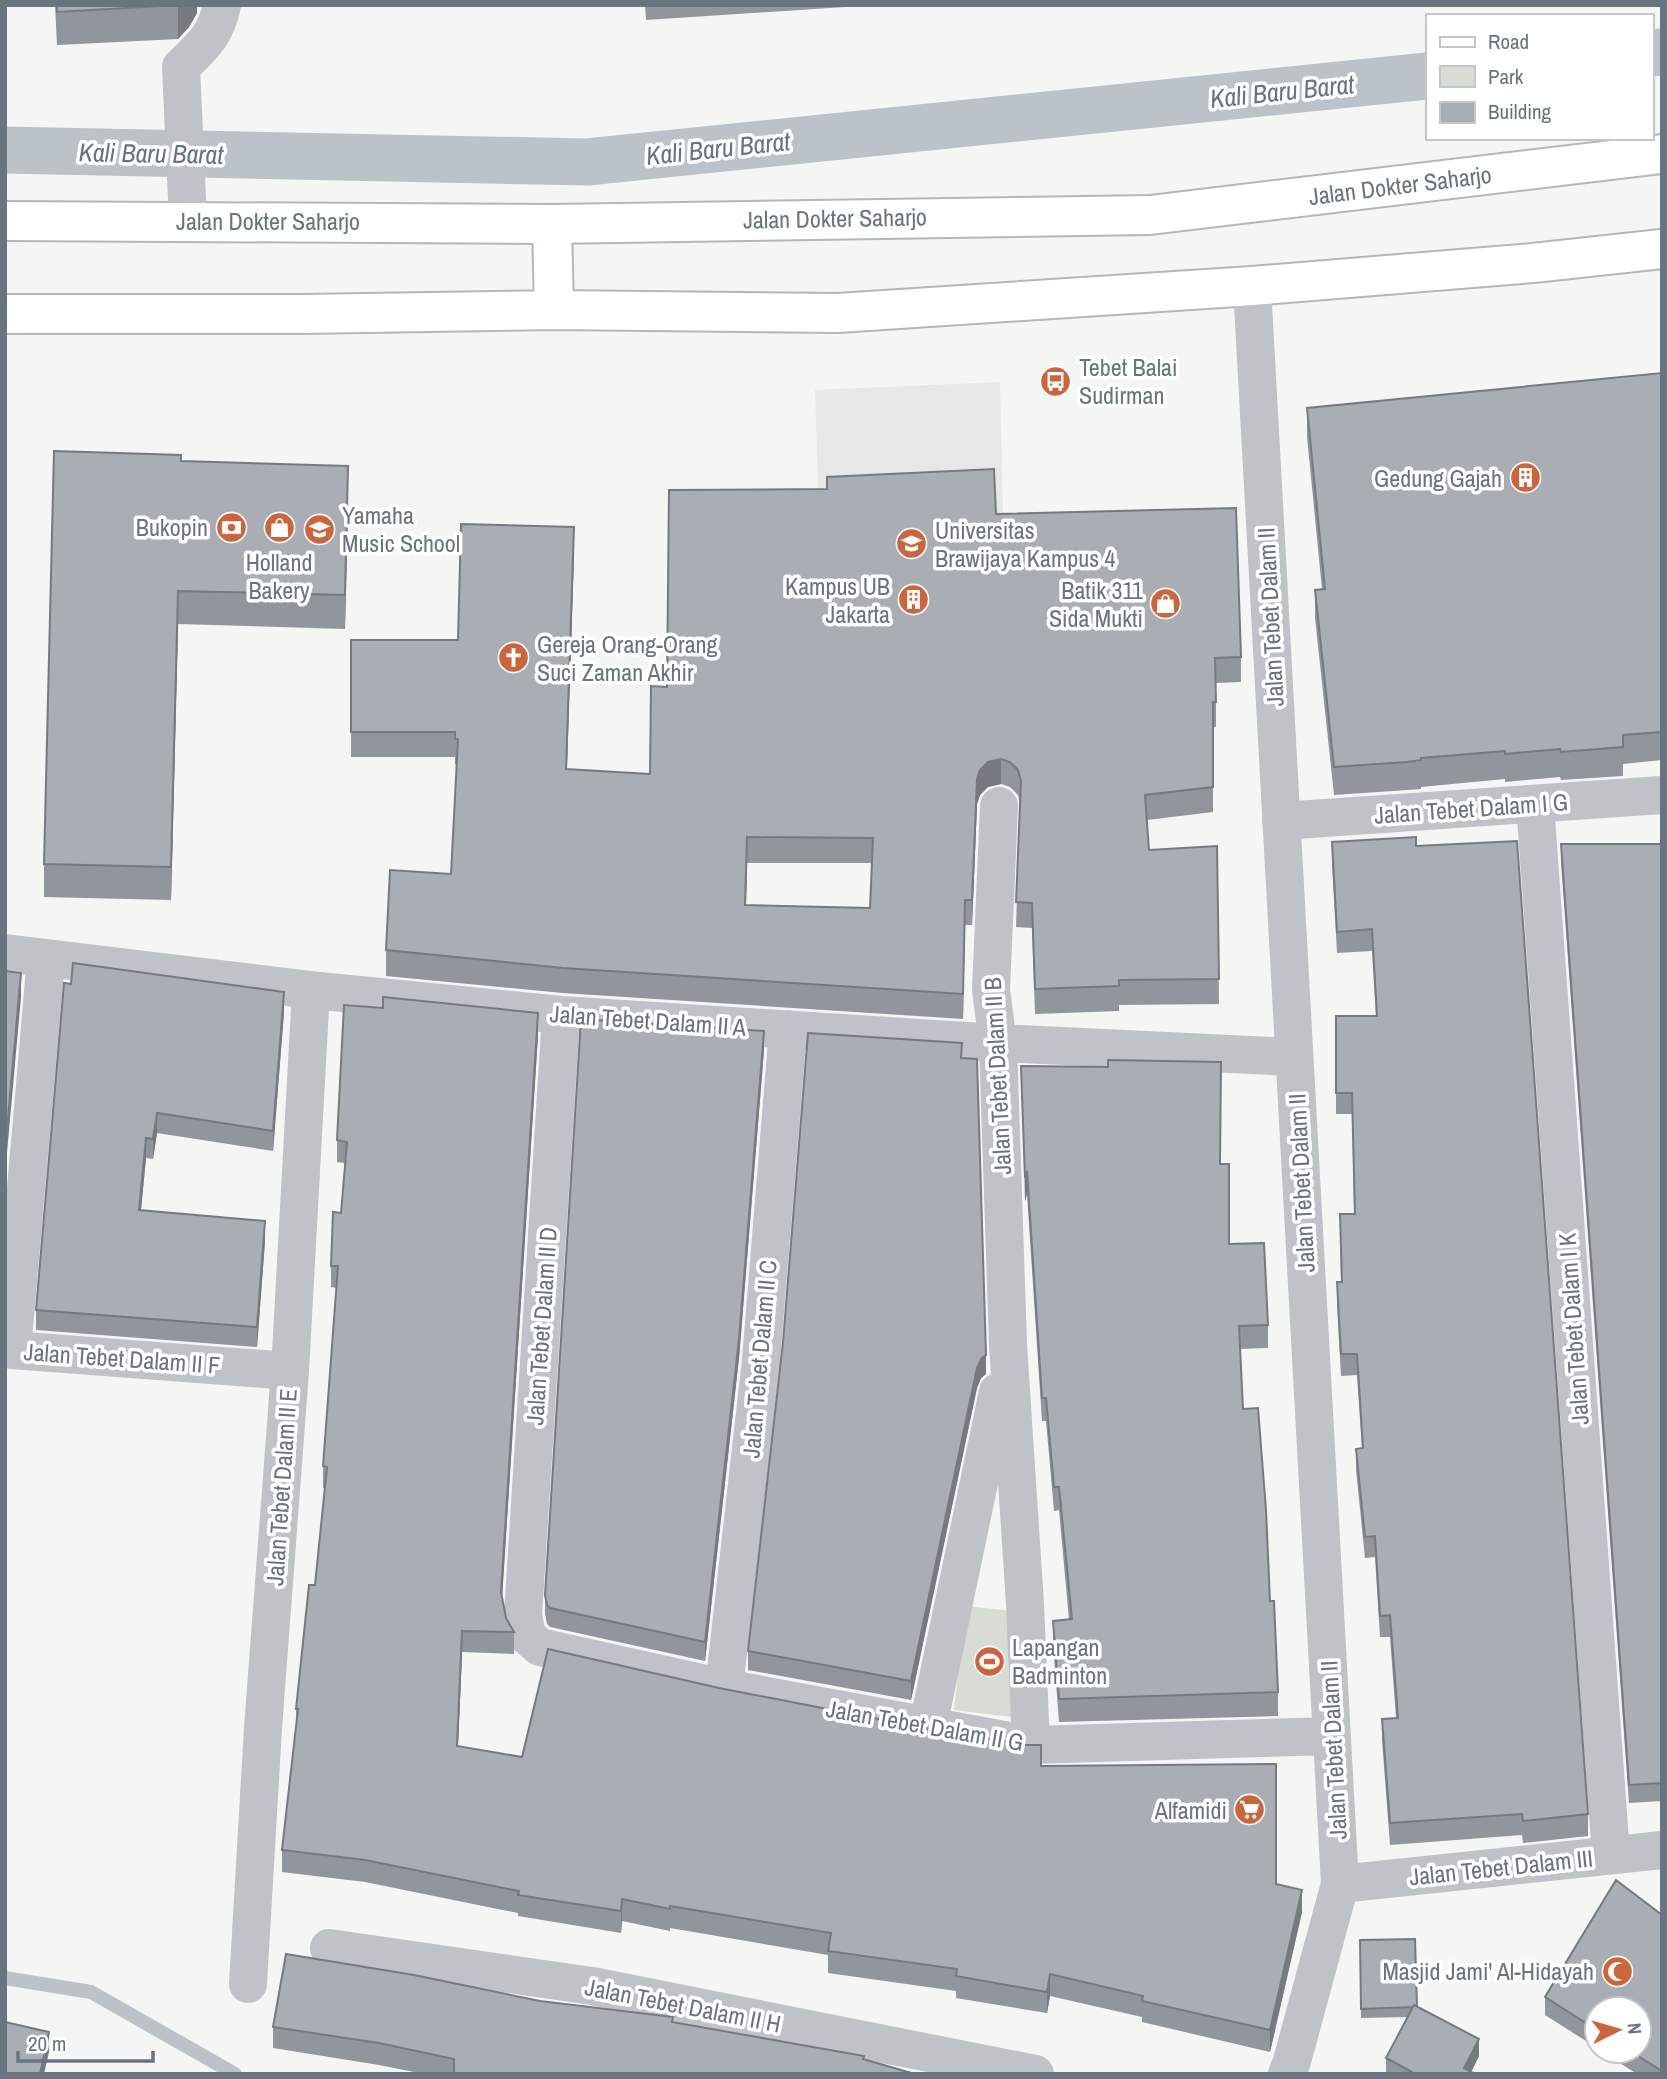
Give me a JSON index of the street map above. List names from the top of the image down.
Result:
{
  "streets": {
    "main road": ["Jalan Dokter Saharjo"],
    "street": [
      "Jalan Tebet Dalam II",
      "Jalan Tebet Dalam I G",
      "Jalan Tebet Dalam II A",
      "Jalan Tebet Dalam II B",
      "Jalan Tebet Dalam II D",
      "Jalan Tebet Dalam I K",
      "Jalan Tebet Dalam II F",
      "Jalan Tebet Dalam II C",
      "Jalan Tebet Dalam II E",
      "Jalan Tebet Dalam II G",
      "Jalan Tebet Dalam III",
      "Jalan Tebet Dalam II H"
    ]
  },
  "crossings": [
    ["Jalan Tebet Dalam II", "Jalan Tebet Dalam I G"],
    ["Jalan Tebet Dalam II", "Jalan Tebet Dalam II A"],
    ["Jalan Tebet Dalam II", "Jalan Tebet Dalam II G"],
    ["Jalan Tebet Dalam II", "Jalan Tebet Dalam III"],
    ["Jalan Tebet Dalam I G", "Jalan Tebet Dalam I K"],
    ["Jalan Tebet Dalam II A", "Jalan Tebet Dalam II B"],
    ["Jalan Tebet Dalam II A", "Jalan Tebet Dalam II D"],
    ["Jalan Tebet Dalam II A", "Jalan Tebet Dalam II F"],
    ["Jalan Tebet Dalam II A", "Jalan Tebet Dalam II C"],
    ["Jalan Tebet Dalam II A", "Jalan Tebet Dalam II E"],
    ["Jalan Tebet Dalam II B", "Jalan Tebet Dalam II G"],
    ["Jalan Tebet Dalam II D", "Jalan Tebet Dalam II G"],
    ["Jalan Tebet Dalam I K", "Jalan Tebet Dalam III"],
    ["Jalan Tebet Dalam II F", "Jalan Tebet Dalam II E"],
    ["Jalan Tebet Dalam II C", "Jalan Tebet Dalam II G"]
  ],
  "water": ["Kali Baru Barat"],
  "places": {
    "bus stop": ["Tebet Balai Sudirman"],
    "building": ["Gedung Gajah", "Kampus UB Jakarta"],
    "bank": ["Bukopin"],
    "shop": ["Holland Bakery", "Batik 311 Sida Mukti"],
    "school or university": ["Yamaha Music School", "Universitas Brawijaya Kampus 4"],
    "church": ["Gereja Orang-Orang Suci Zaman Akhir"],
    "sports": ["Lapangan Badminton"],
    "supermarket": ["Alfamidi"],
    "mosque": ["Masjid Jami' Al-Hidayah"]
  },
  "legend": ["Road", "Park", "Building"],
  "scale_bar": "20 m",
  "north": "right"
}
